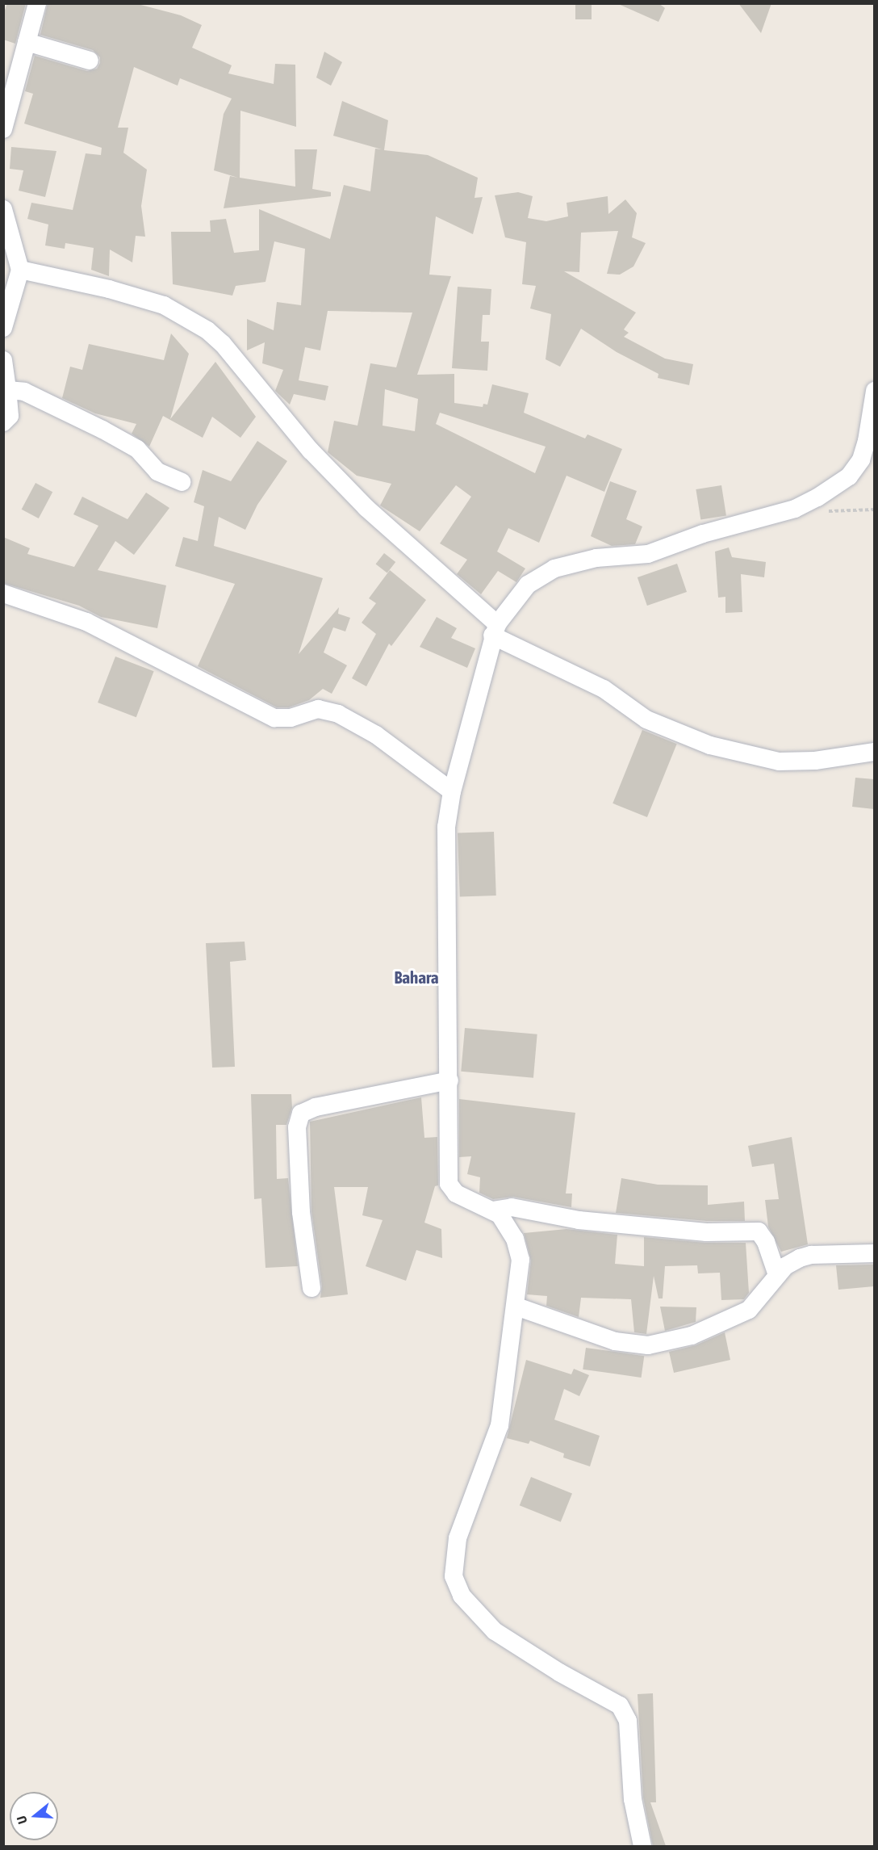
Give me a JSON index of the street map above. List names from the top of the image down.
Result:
{
  "districts": ["Bahara"],
  "north": "left"
}
